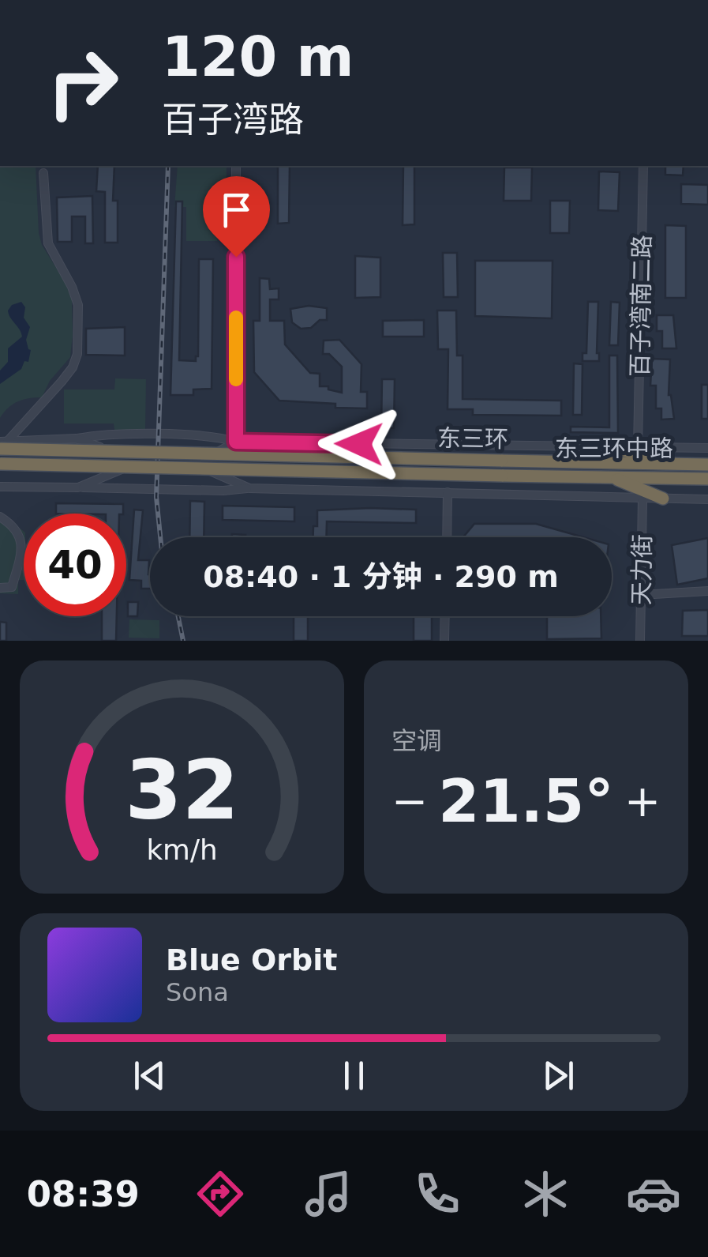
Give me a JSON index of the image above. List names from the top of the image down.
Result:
{
  "streets": {
    "highway": ["东三环"],
    "street": ["百子湾南二路", "东三环中路", "天力街"]
  },
  "crossings": [
    ["百子湾南二路", "东三环中路"],
    ["东三环", "东三环中路"],
    ["东三环中路", "天力街"]
  ],
  "page": {
    "turn": ["120 m", "百子湾路"],
    "limit": "40",
    "trip": "08:40 · 1 分钟 · 290 m",
    "tile": "空调",
    "heat": ["−", "21.5°", "+"],
    "song": ["Blue Orbit", "Sona"],
    "tabs": "08:39",
    "gauge": ["32", "km/h"]
  }
}
